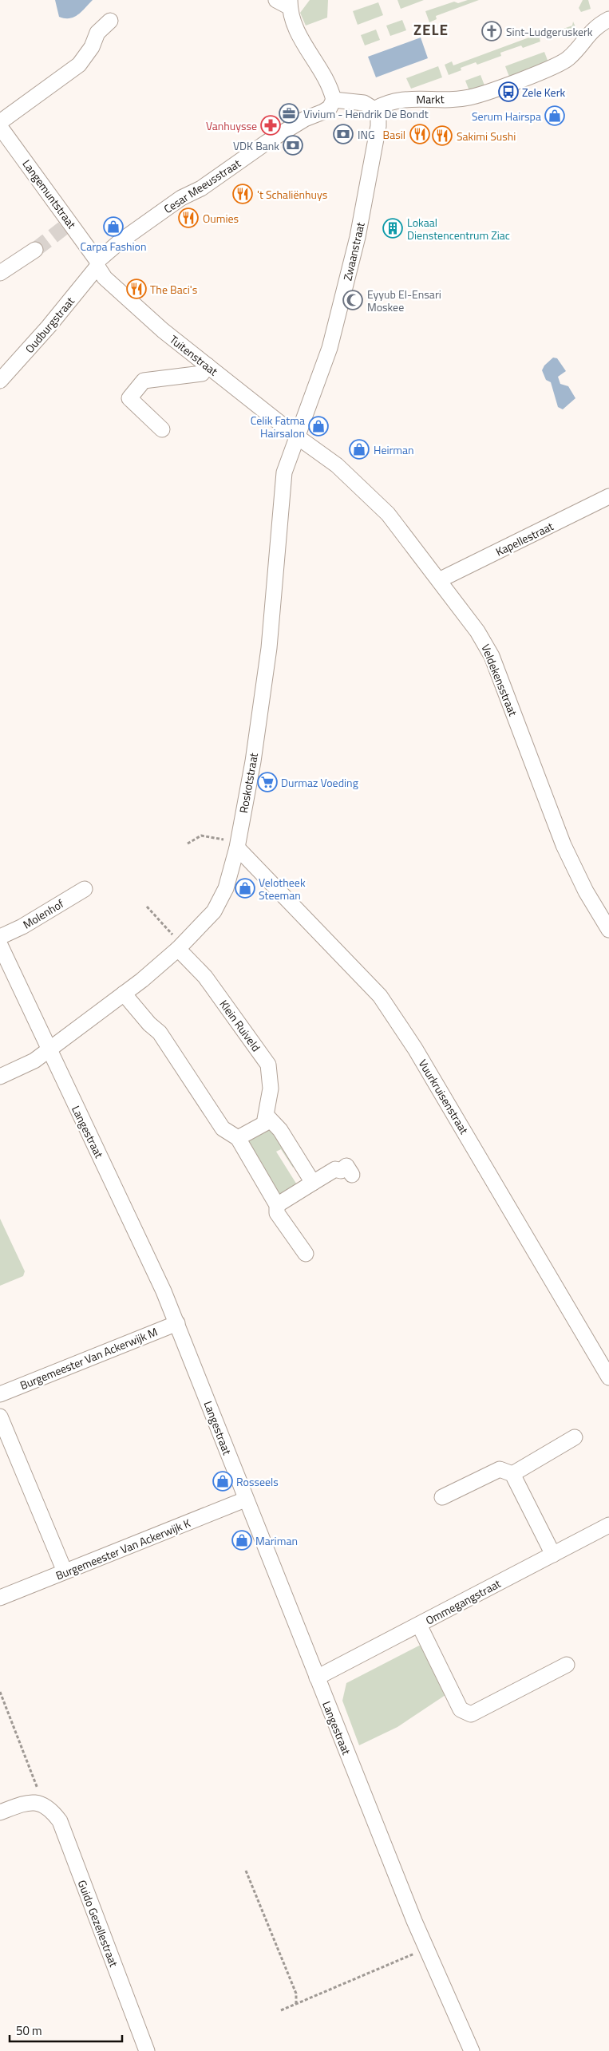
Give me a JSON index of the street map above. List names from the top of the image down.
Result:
{
  "streets": {
    "street": [
      "Markt",
      "Cesar Meeusstraat",
      "Langemuntstraat",
      "Zwaanstraat",
      "Oudburgstraat",
      "Tuitenstraat",
      "Kapellestraat",
      "Veldekensstraat",
      "Roskotstraat",
      "Molenhof",
      "Klein Ruiveld",
      "Vuurkruisenstraat",
      "Langestraat",
      "Burgemeester Van Ackerwijk M",
      "Burgemeester Van Ackerwijk K",
      "Ommegangstraat",
      "Guido Gezellestraat"
    ]
  },
  "crossings": [
    ["Markt", "Zwaanstraat"],
    ["Cesar Meeusstraat", "Langemuntstraat"],
    ["Cesar Meeusstraat", "Oudburgstraat"],
    ["Cesar Meeusstraat", "Tuitenstraat"],
    ["Langemuntstraat", "Oudburgstraat"],
    ["Langemuntstraat", "Tuitenstraat"],
    ["Zwaanstraat", "Tuitenstraat"],
    ["Zwaanstraat", "Veldekensstraat"],
    ["Zwaanstraat", "Roskotstraat"],
    ["Oudburgstraat", "Tuitenstraat"],
    ["Tuitenstraat", "Veldekensstraat"],
    ["Tuitenstraat", "Roskotstraat"],
    ["Kapellestraat", "Veldekensstraat"],
    ["Veldekensstraat", "Roskotstraat"],
    ["Roskotstraat", "Klein Ruiveld"],
    ["Roskotstraat", "Vuurkruisenstraat"],
    ["Roskotstraat", "Langestraat"],
    ["Langestraat", "Burgemeester Van Ackerwijk M"],
    ["Langestraat", "Burgemeester Van Ackerwijk K"],
    ["Langestraat", "Ommegangstraat"]
  ],
  "districts": ["ZELE"],
  "places": {
    "church": ["Sint-Ludgeruskerk"],
    "bus stop": ["Zele Kerk"],
    "office": ["Vivium - Hendrik De Bondt"],
    "shop": [
      "Serum Hairspa",
      "Carpa Fashion",
      "Celik Fatma Hairsalon",
      "Heirman",
      "Velotheek Steeman",
      "Rosseels",
      "Mariman"
    ],
    "pharmacy": ["Vanhuysse"],
    "bank": ["ING", "VDK Bank"],
    "restaurant": [
      "Basil",
      "Sakimi Sushi",
      "'t Schaliënhuys",
      "Oumies",
      "The Baci's"
    ],
    "building": ["Lokaal Dienstencentrum Ziac"],
    "mosque": ["Eyyub El-Ensari Moskee"],
    "supermarket": ["Durmaz Voeding"]
  },
  "scale_bar": "50 m"
}
